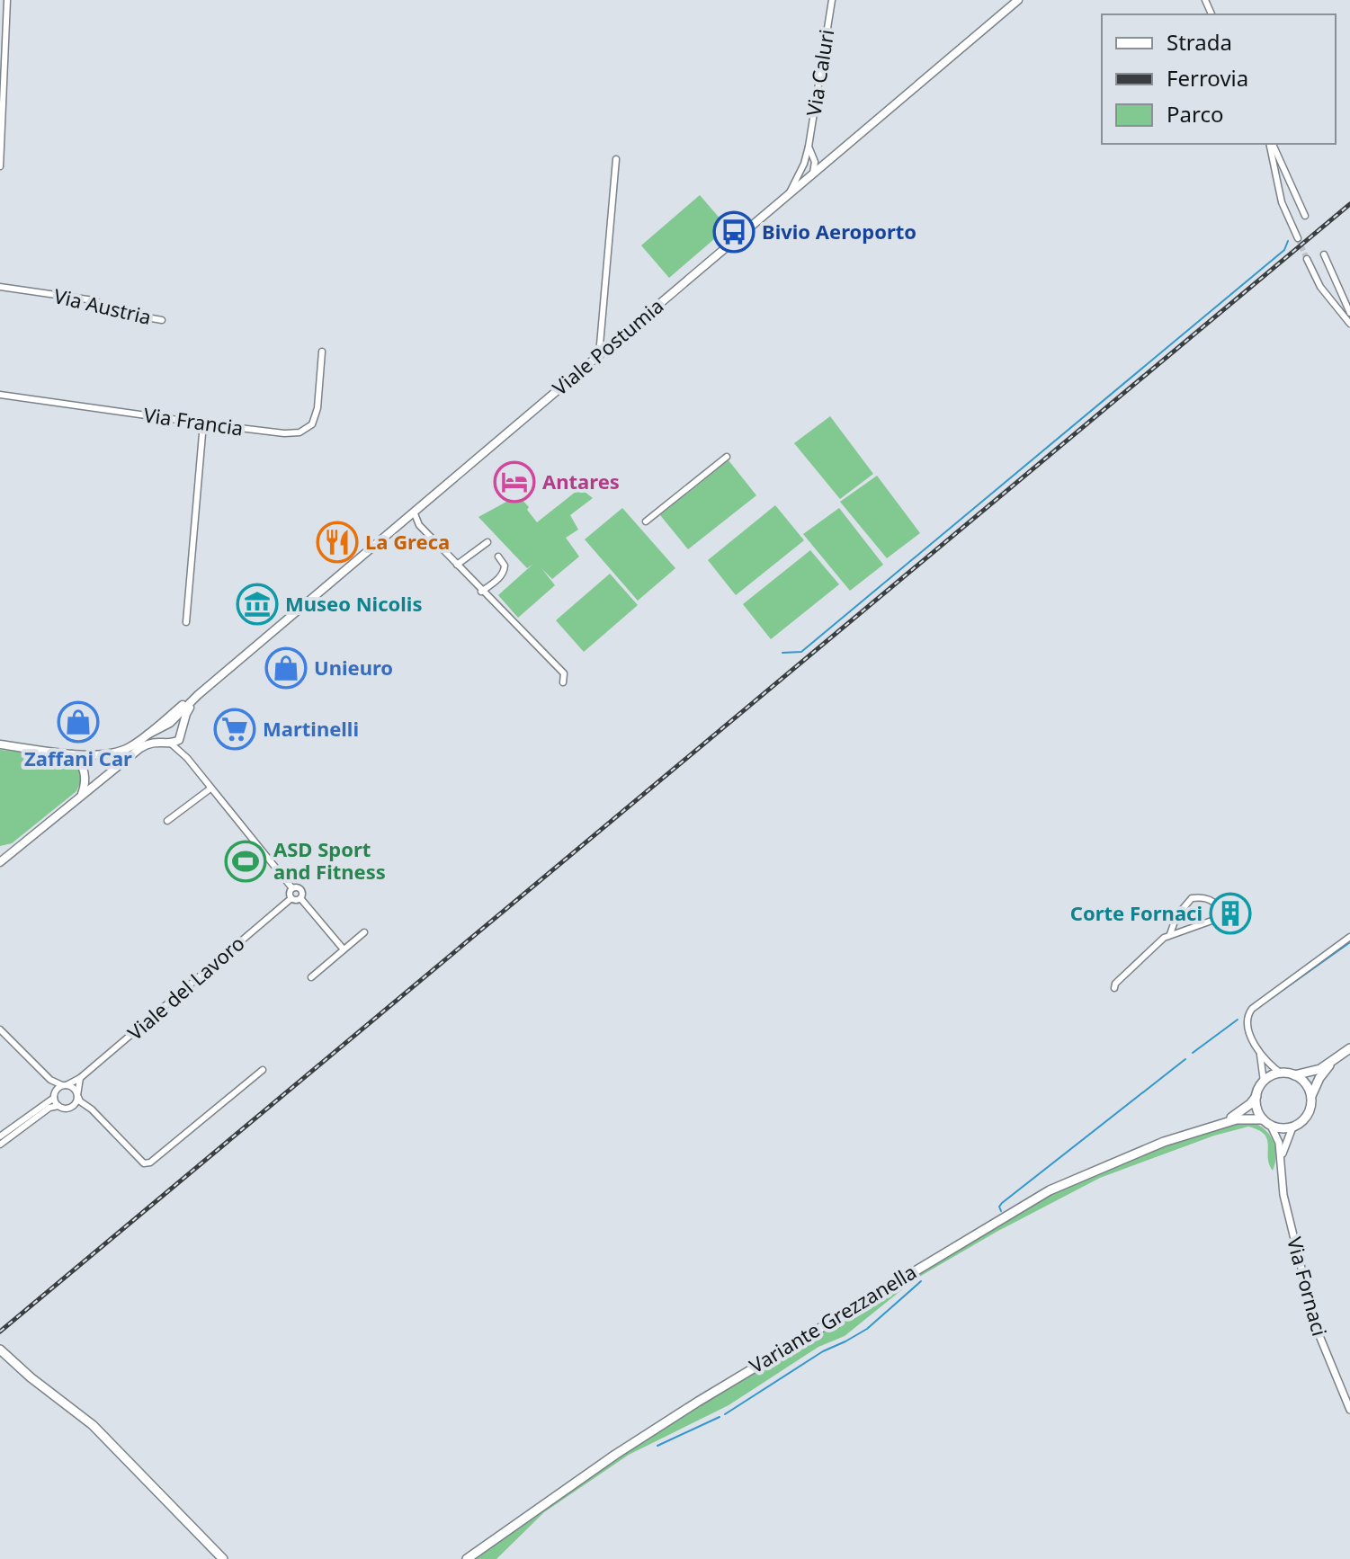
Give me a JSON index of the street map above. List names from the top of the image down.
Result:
{
  "streets": {
    "main road": ["Viale Postumia", "Variante Grezzanella"],
    "street": [
      "Via Caluri",
      "Via Austria",
      "Via Francia",
      "Viale del Lavoro",
      "Via Fornaci"
    ]
  },
  "crossings": [
    ["Via Caluri", "Viale Postumia"]
  ],
  "places": {
    "bus stop": ["Bivio Aeroporto"],
    "hotel": ["Antares"],
    "restaurant": ["La Greca"],
    "museum": ["Museo Nicolis"],
    "shop": ["Unieuro", "Zaffani Car"],
    "supermarket": ["Martinelli"],
    "sports": ["ASD Sport and Fitness"],
    "building": ["Corte Fornaci"]
  },
  "legend": ["Strada", "Ferrovia", "Parco"]
}
